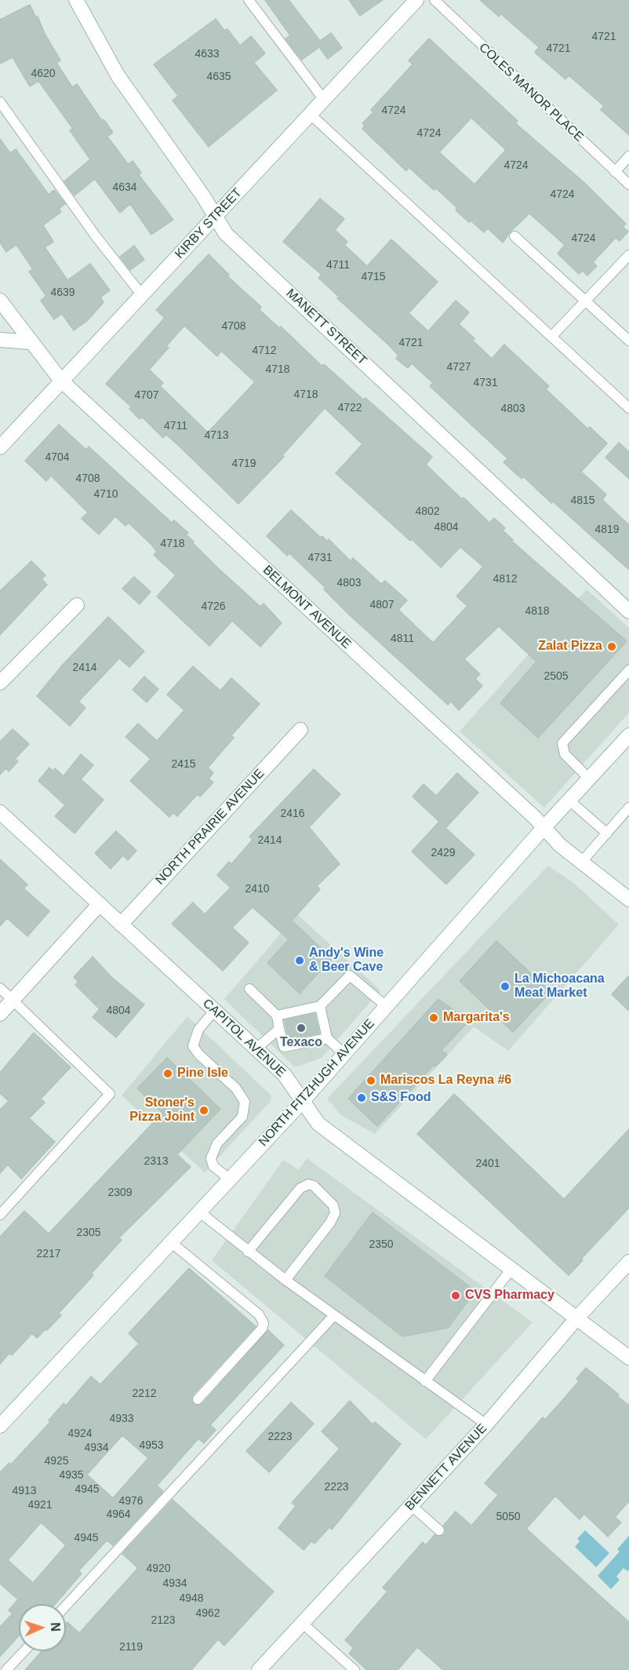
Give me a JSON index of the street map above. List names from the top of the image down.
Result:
{
  "streets": {
    "street": [
      "KIRBY STREET",
      "MANETT STREET",
      "BELMONT AVENUE",
      "NORTH PRAIRIE AVENUE",
      "CAPITOL AVENUE",
      "NORTH FITZHUGH AVENUE",
      "BENNETT AVENUE"
    ],
    "lane": ["COLES MANOR PLACE"]
  },
  "crossings": [
    ["KIRBY STREET", "MANETT STREET"],
    ["KIRBY STREET", "BELMONT AVENUE"],
    ["BELMONT AVENUE", "NORTH FITZHUGH AVENUE"],
    ["NORTH PRAIRIE AVENUE", "CAPITOL AVENUE"],
    ["CAPITOL AVENUE", "NORTH FITZHUGH AVENUE"],
    ["CAPITOL AVENUE", "BENNETT AVENUE"]
  ],
  "places": [
    "Zalat Pizza",
    "Andy's Wine & Beer Cave",
    "La Michoacana Meat Market",
    "Margarita's",
    "Texaco",
    "Pine Isle",
    "Mariscos La Reyna #6",
    "S&S Food",
    "Stoner's Pizza Joint",
    "CVS Pharmacy"
  ],
  "house_numbers": [
    "4721",
    "4721",
    "4633",
    "4620",
    "4635",
    "4724",
    "4724",
    "4724",
    "4634",
    "4724",
    "4724",
    "4711",
    "4715",
    "4639",
    "4708",
    "4721",
    "4712",
    "4727",
    "4718",
    "4731",
    "4718",
    "4707",
    "4722",
    "4803",
    "4711",
    "4713",
    "4704",
    "4719",
    "4708",
    "4710",
    "4815",
    "4802",
    "4804",
    "4819",
    "4718",
    "4731",
    "4812",
    "4803",
    "4807",
    "4726",
    "4818",
    "4811",
    "2414",
    "2505",
    "2415",
    "2416",
    "2414",
    "2429",
    "2410",
    "4804",
    "2313",
    "2401",
    "2309",
    "2305",
    "2350",
    "2217",
    "2212",
    "4933",
    "4924",
    "2223",
    "4953",
    "4934",
    "4925",
    "4935",
    "2223",
    "4945",
    "4913",
    "4976",
    "4921",
    "4964",
    "5050",
    "4945",
    "4920",
    "4934",
    "4948",
    "4962",
    "2123",
    "2119"
  ],
  "north": "right"
}
